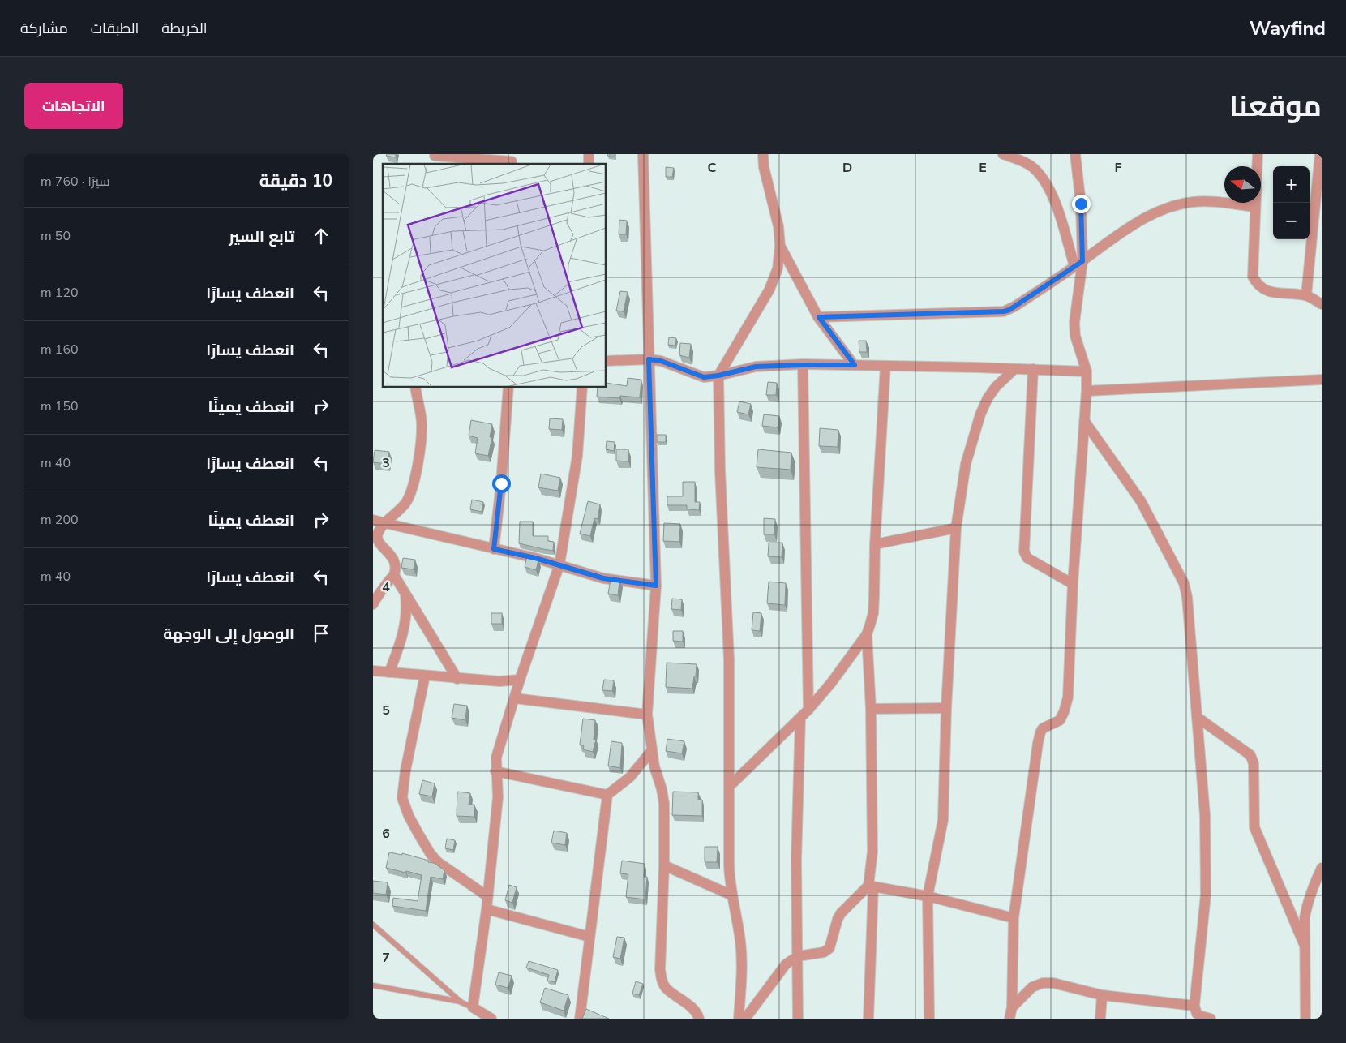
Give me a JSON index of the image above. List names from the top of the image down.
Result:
{
  "north": "left",
  "page": {
    "header": "Wayfind",
    "nav": ["الخريطة", "الطبقات", "مشاركة"],
    "title": "موقعنا",
    "buttons": "الاتجاهات",
    "heading": ["10 دقيقة", "سيرًا · 760 m"],
    "map_buttons": ["+", "−"],
    "list": [
      ["تابع السير", "50 m"],
      ["انعطف يسارًا", "120 m"],
      ["انعطف يسارًا", "160 m"],
      ["انعطف يمينًا", "150 m"],
      ["انعطف يسارًا", "40 m"],
      ["انعطف يمينًا", "200 m"],
      ["انعطف يسارًا", "40 m"],
      "الوصول إلى الوجهة"
    ]
  },
  "grid": {
    "columns": [
      "C",
      "D",
      "E",
      "F"
    ],
    "rows": [
      "3",
      "4",
      "5",
      "6",
      "7"
    ]
  }
}
